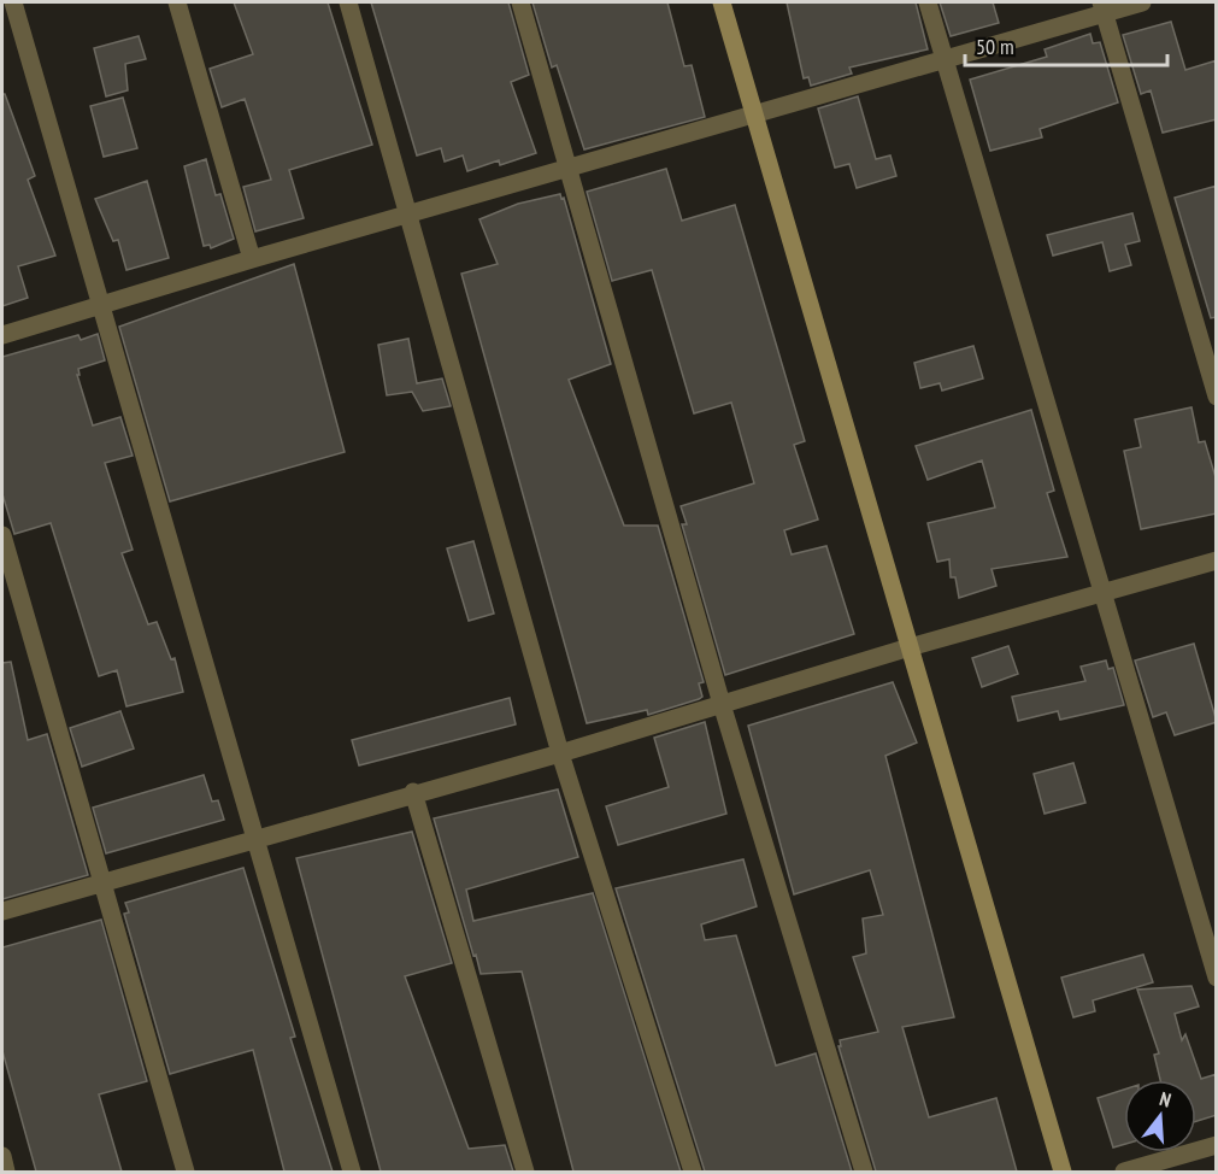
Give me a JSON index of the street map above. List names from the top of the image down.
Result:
{
  "scale_bar": "50 m",
  "north": "top"
}
